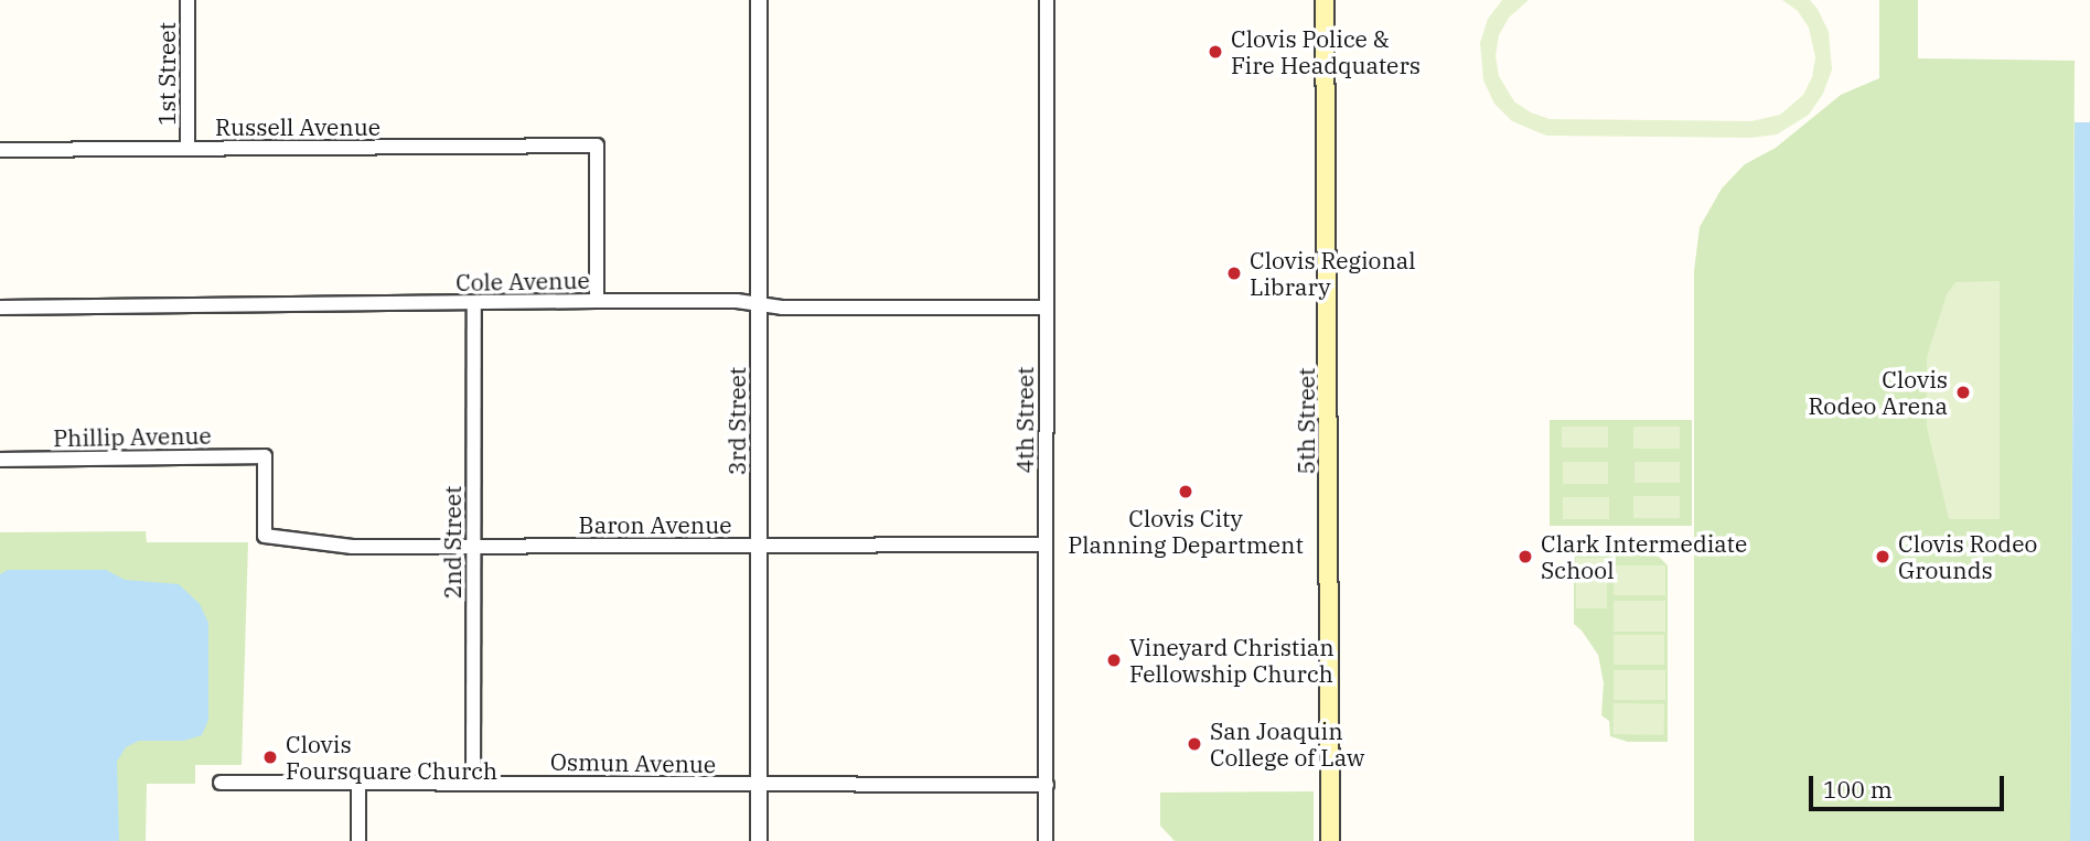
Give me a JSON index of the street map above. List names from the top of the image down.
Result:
{
  "streets": {
    "main road": ["5th Street"],
    "street": [
      "1st Street",
      "Russell Avenue",
      "Cole Avenue",
      "4th Street",
      "3rd Street",
      "Phillip Avenue",
      "Baron Avenue",
      "2nd Street",
      "Osmun Avenue"
    ]
  },
  "crossings": [
    ["1st Street", "Russell Avenue"],
    ["Russell Avenue", "Cole Avenue"],
    ["Cole Avenue", "4th Street"],
    ["Cole Avenue", "3rd Street"],
    ["Cole Avenue", "2nd Street"],
    ["4th Street", "Baron Avenue"],
    ["4th Street", "Osmun Avenue"],
    ["3rd Street", "Baron Avenue"],
    ["3rd Street", "Osmun Avenue"],
    ["Phillip Avenue", "Baron Avenue"],
    ["Baron Avenue", "2nd Street"],
    ["2nd Street", "Osmun Avenue"]
  ],
  "places": [
    "Clovis Police & Fire Headquaters",
    "Clovis Regional Library",
    "Clovis Rodeo Arena",
    "Clovis City Planning Department",
    "Clark Intermediate School",
    "Clovis Rodeo Grounds",
    "Vineyard Christian Fellowship Church",
    "San Joaquin College of Law",
    "Clovis Foursquare Church"
  ],
  "scale_bar": "100 m"
}
